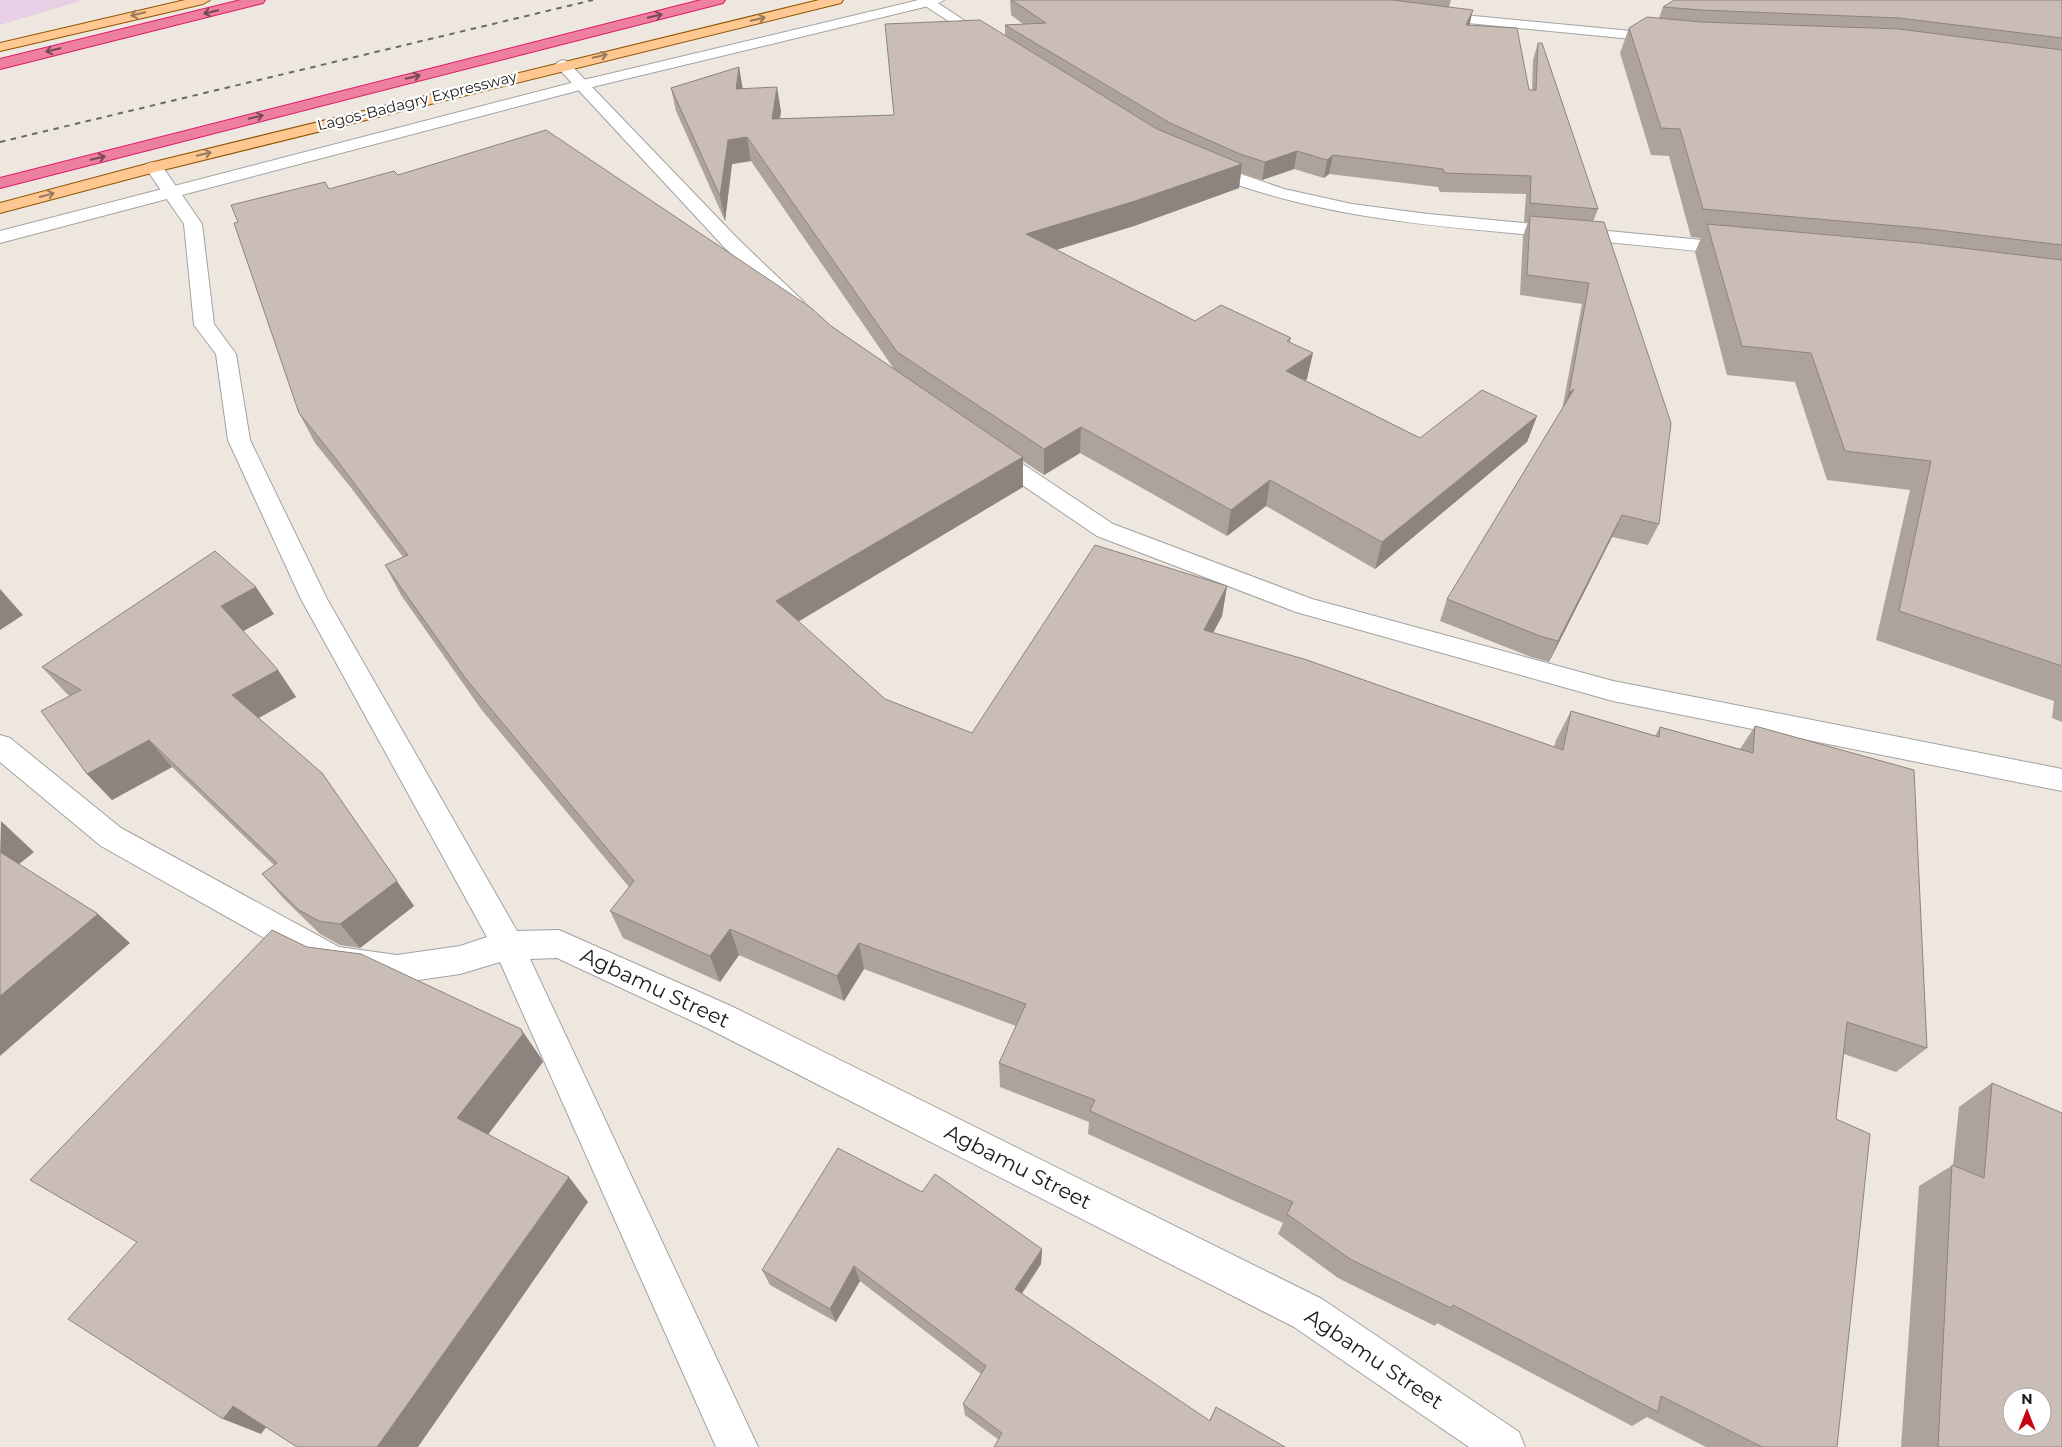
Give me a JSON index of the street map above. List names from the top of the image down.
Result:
{
  "streets": {
    "highway": ["Lagos-Badagry Expressway"],
    "street": ["Agbamu Street"]
  },
  "one_way": ["Lagos-Badagry Expressway"],
  "north": "top"
}
